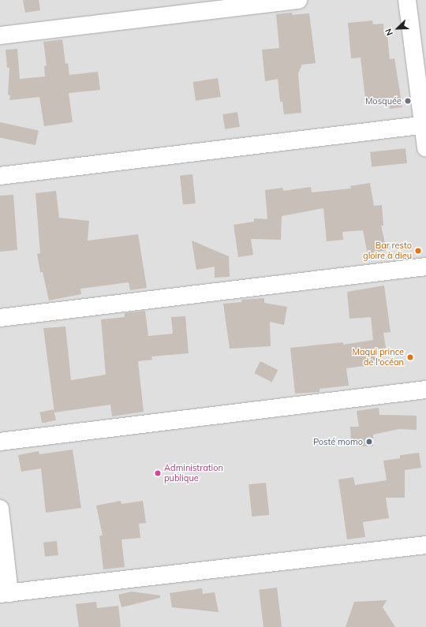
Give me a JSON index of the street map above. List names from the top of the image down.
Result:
{
  "places": [
    "Mosquée",
    "Bar resto gloire à dieu",
    "Maqui prince de l'océan",
    "Posté momo",
    "Administration publique"
  ],
  "north": "bottom left"
}
